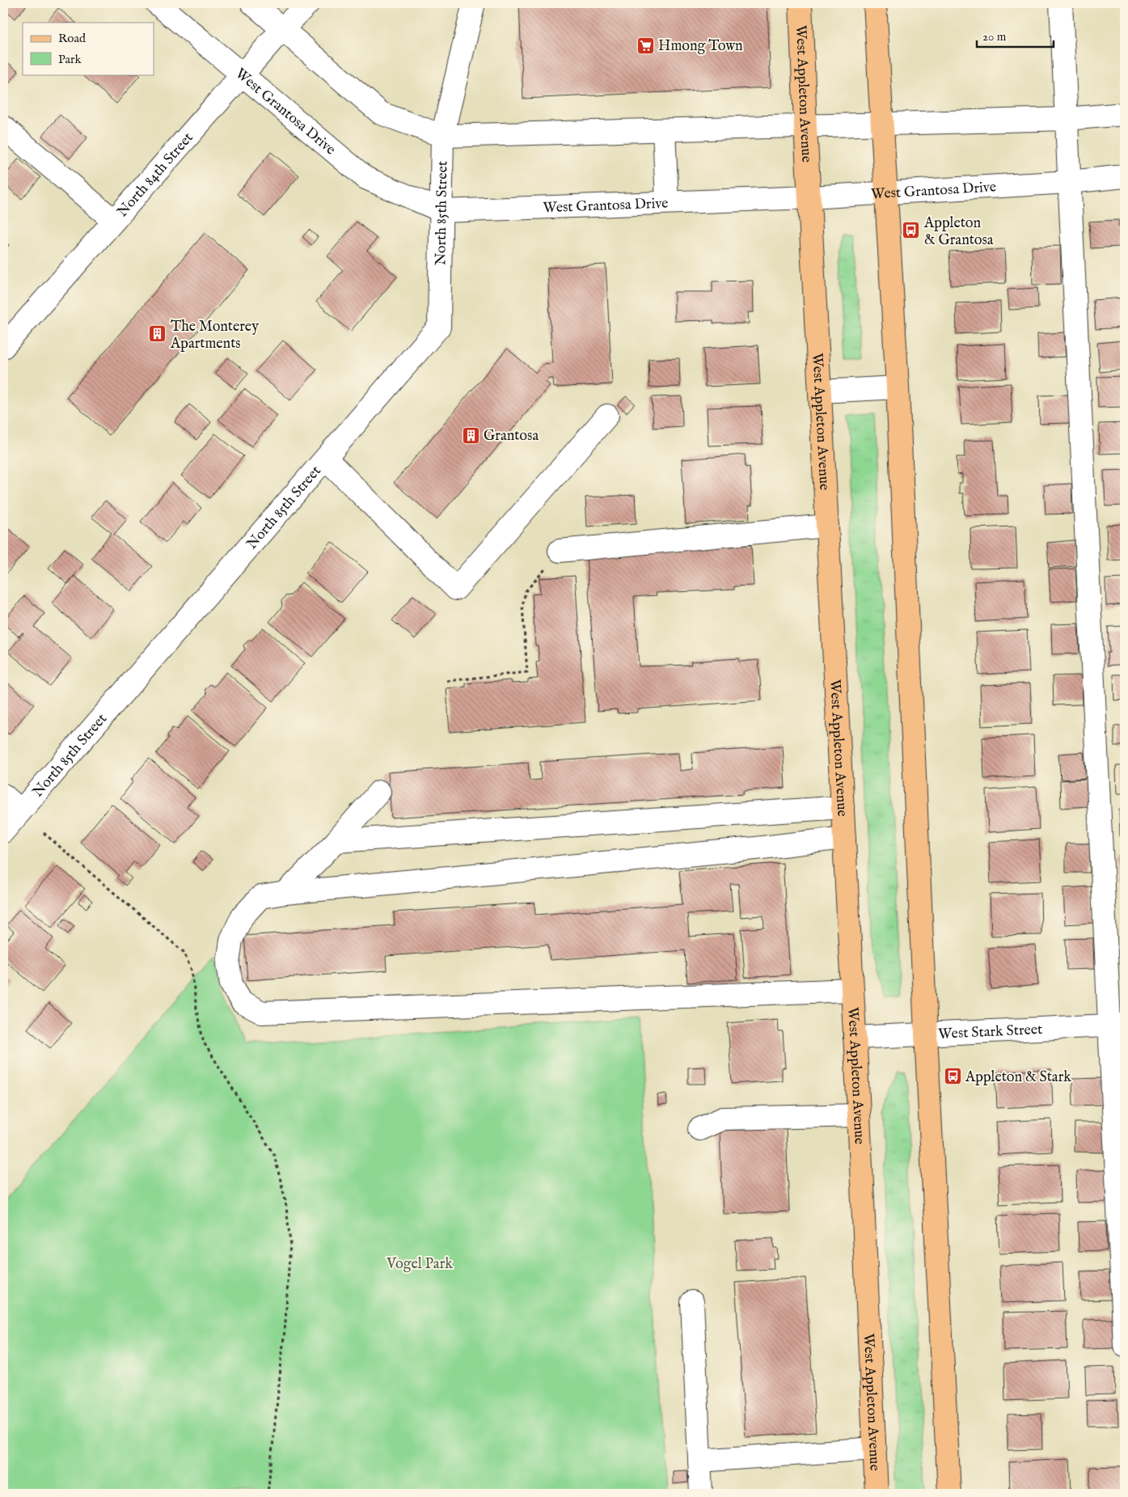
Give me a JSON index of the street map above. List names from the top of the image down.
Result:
{
  "streets": {
    "main road": ["West Appleton Avenue"],
    "street": [
      "West Grantosa Drive",
      "North 84th Street",
      "North 85th Street",
      "West Stark Street"
    ]
  },
  "crossings": [
    ["West Appleton Avenue", "West Grantosa Drive"],
    ["West Appleton Avenue", "West Stark Street"],
    ["West Grantosa Drive", "North 84th Street"],
    ["West Grantosa Drive", "North 85th Street"]
  ],
  "parks": ["Vogel Park"],
  "places": {
    "supermarket": ["Hmong Town"],
    "bus stop": ["Appleton & Grantosa", "Appleton & Stark"],
    "building": ["The Monterey Apartments", "Grantosa"]
  },
  "legend": ["Road", "Park"],
  "scale_bar": "20 m"
}
